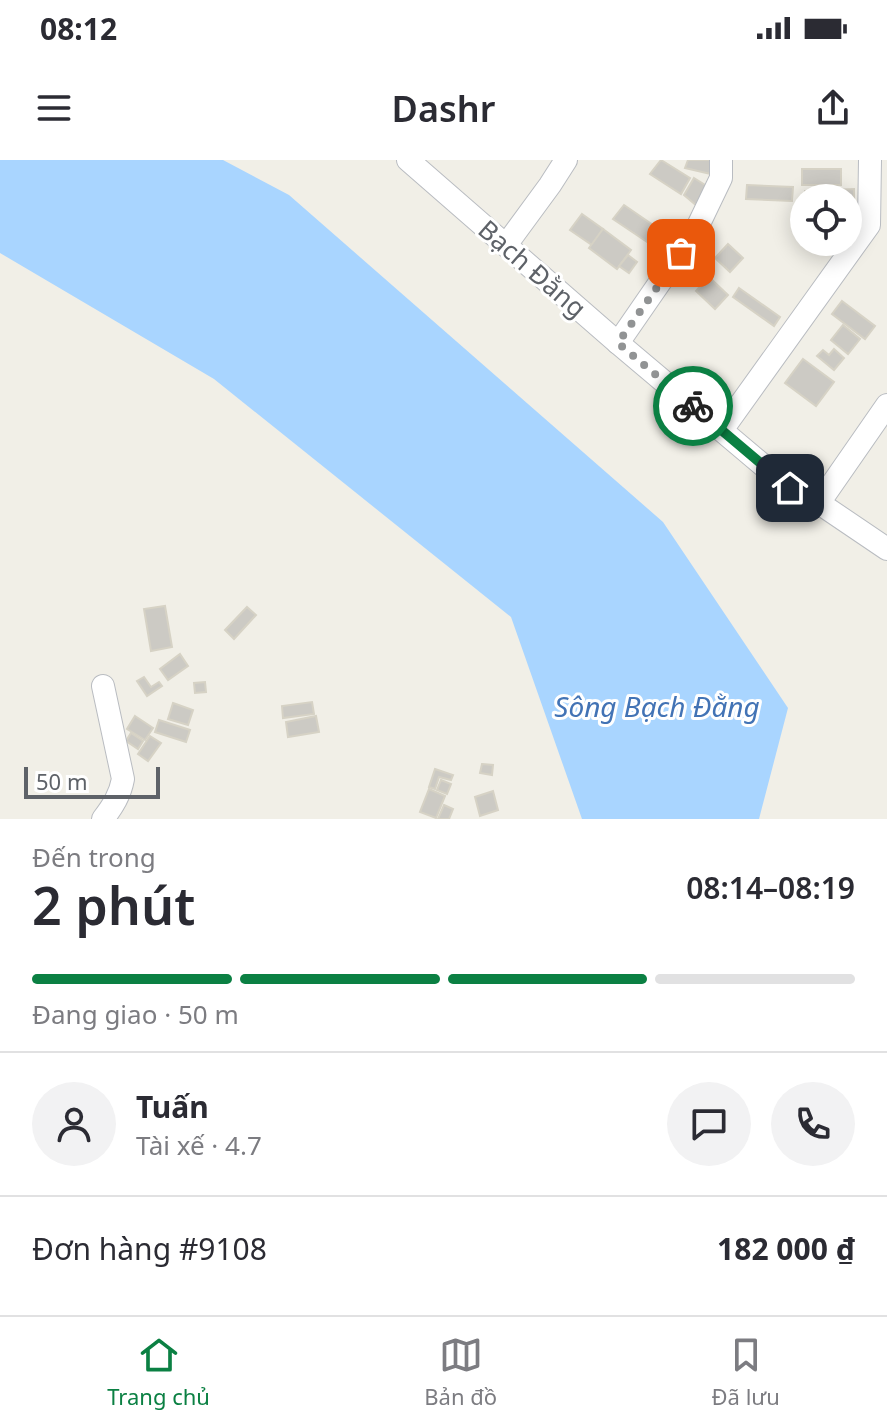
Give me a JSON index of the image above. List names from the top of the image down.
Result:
{
  "streets": {
    "street": ["Bạch Đằng"]
  },
  "water": ["Sông Bạch Đằng"],
  "scale_bar": "50 m",
  "page": {
    "status": "08:12",
    "header": "Dashr",
    "scale": "50 m",
    "heading": ["2 phút", "Đến trong", "08:14–08:19"],
    "panel": [
      "Tuấn",
      "Tài xế · 4.7",
      "Đơn hàng #9108",
      "182 000 ₫"
    ],
    "bar": "Đang giao · 50 m",
    "tabs": ["Trang chủ", "Bản đồ", "Đã lưu"]
  }
}
